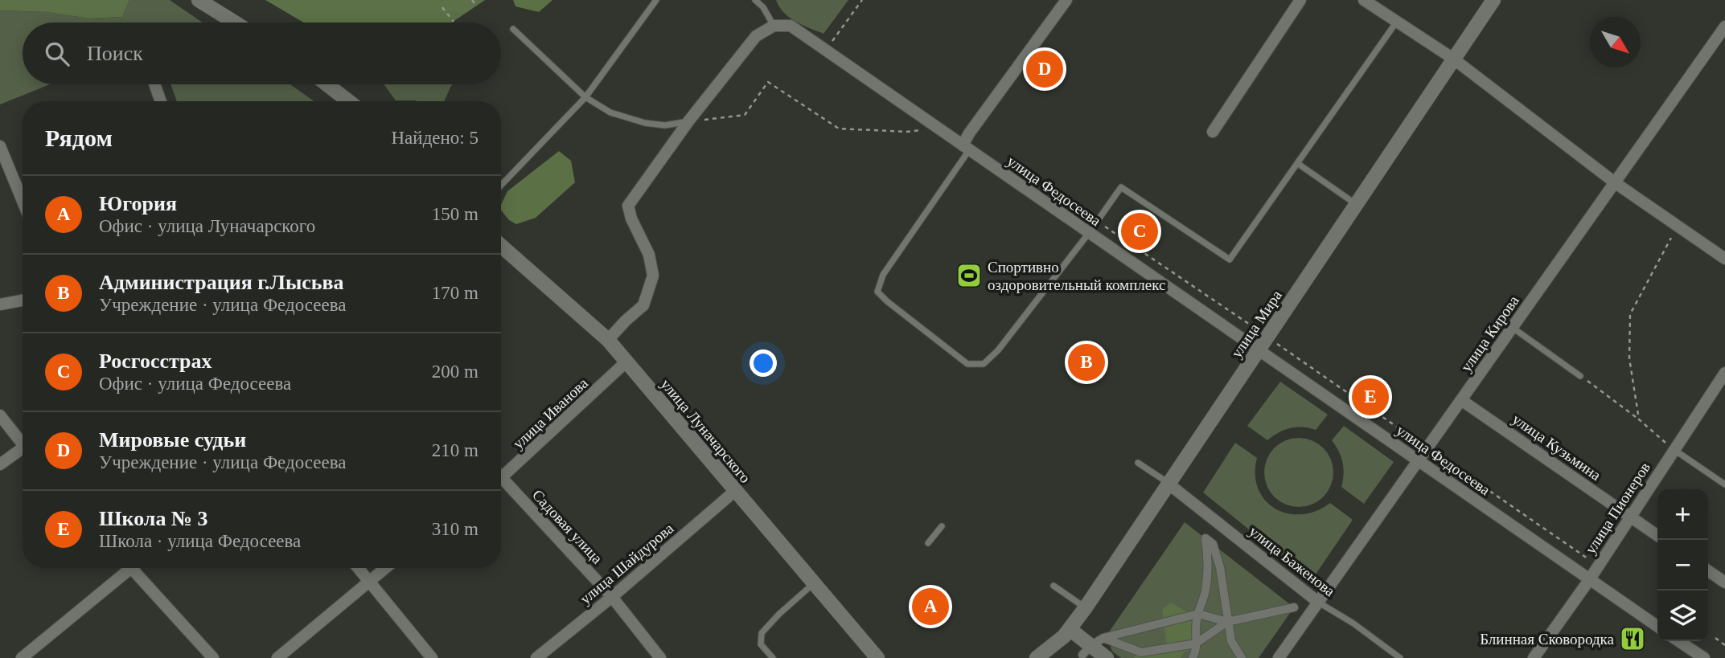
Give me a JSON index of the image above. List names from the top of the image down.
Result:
{
  "streets": {
    "street": [
      "улица Федосеева",
      "улица Мира",
      "улица Кирова",
      "улица Иванова",
      "улица Луначарского",
      "улица Кузьмина",
      "улица Пионеров",
      "Садовая улица",
      "улица Баженова",
      "улица Шайдурова"
    ]
  },
  "crossings": [
    ["улица Федосеева", "улица Мира"],
    ["улица Федосеева", "улица Кирова"],
    ["улица Федосеева", "улица Пионеров"],
    ["улица Мира", "улица Баженова"],
    ["улица Кирова", "улица Кузьмина"],
    ["улица Кирова", "улица Баженова"],
    ["улица Иванова", "улица Луначарского"],
    ["улица Луначарского", "улица Шайдурова"],
    ["улица Кузьмина", "улица Пионеров"],
    ["Садовая улица", "улица Шайдурова"]
  ],
  "places": {
    "sports": ["Спортивно оздоровительный комплекс"],
    "restaurant": ["Блинная Сковородка"]
  },
  "north": "bottom right",
  "page": {
    "search": "Поиск",
    "pins": [
      "D",
      "C",
      "B",
      "E",
      "A"
    ],
    "heading": ["Рядом", "Найдено: 5"],
    "list": [
      {
        "mark": "A",
        "name": "Югория",
        "note": "Офис · улица Луначарского",
        "value": "150 m"
      },
      {
        "mark": "B",
        "name": "Администрация г.Лысьва",
        "note": "Учреждение · улица Федосеева",
        "value": "170 m"
      },
      {
        "mark": "C",
        "name": "Росгосстрах",
        "note": "Офис · улица Федосеева",
        "value": "200 m"
      },
      {
        "mark": "D",
        "name": "Мировые судьи",
        "note": "Учреждение · улица Федосеева",
        "value": "210 m"
      },
      {
        "mark": "E",
        "name": "Школа № 3",
        "note": "Школа · улица Федосеева",
        "value": "310 m"
      }
    ],
    "map_buttons": ["+", "−"]
  }
}
